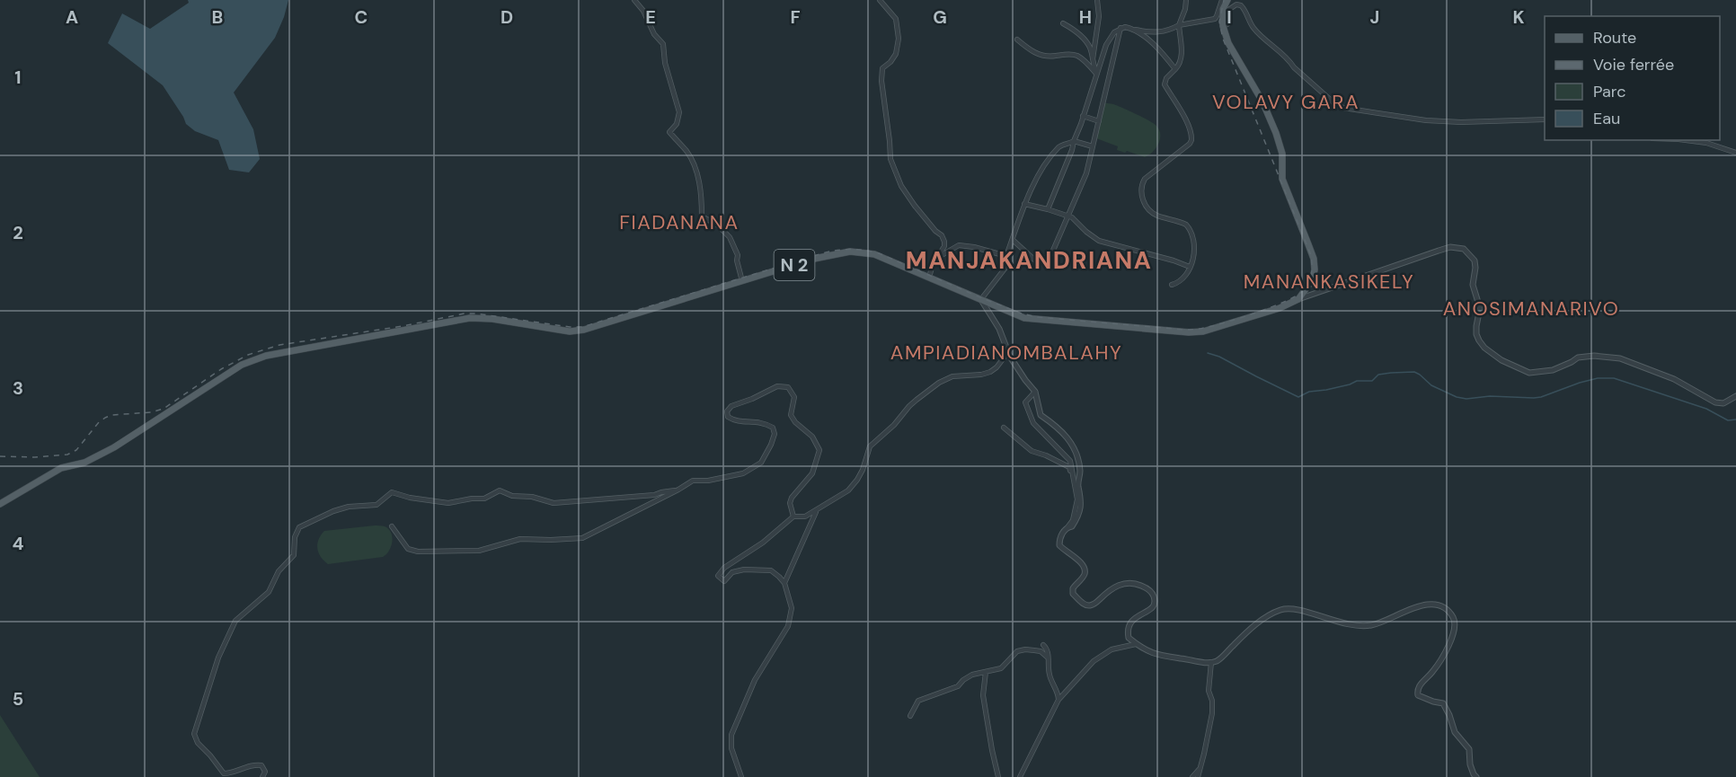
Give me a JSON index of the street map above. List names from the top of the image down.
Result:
{
  "streets": {
    "main road": ["N 2"]
  },
  "districts": [
    "VOLAVY GARA",
    "FIADANANA",
    "MANJAKANDRIANA",
    "MANANKASIKELY",
    "ANOSIMANARIVO",
    "AMPIADIANOMBALAHY"
  ],
  "legend": [
    "Route",
    "Voie ferrée",
    "Parc",
    "Eau"
  ],
  "grid": {
    "columns": [
      "A",
      "B",
      "C",
      "D",
      "E",
      "F",
      "G",
      "H",
      "I",
      "J",
      "K"
    ],
    "rows": [
      "1",
      "2",
      "3",
      "4",
      "5"
    ]
  }
}
